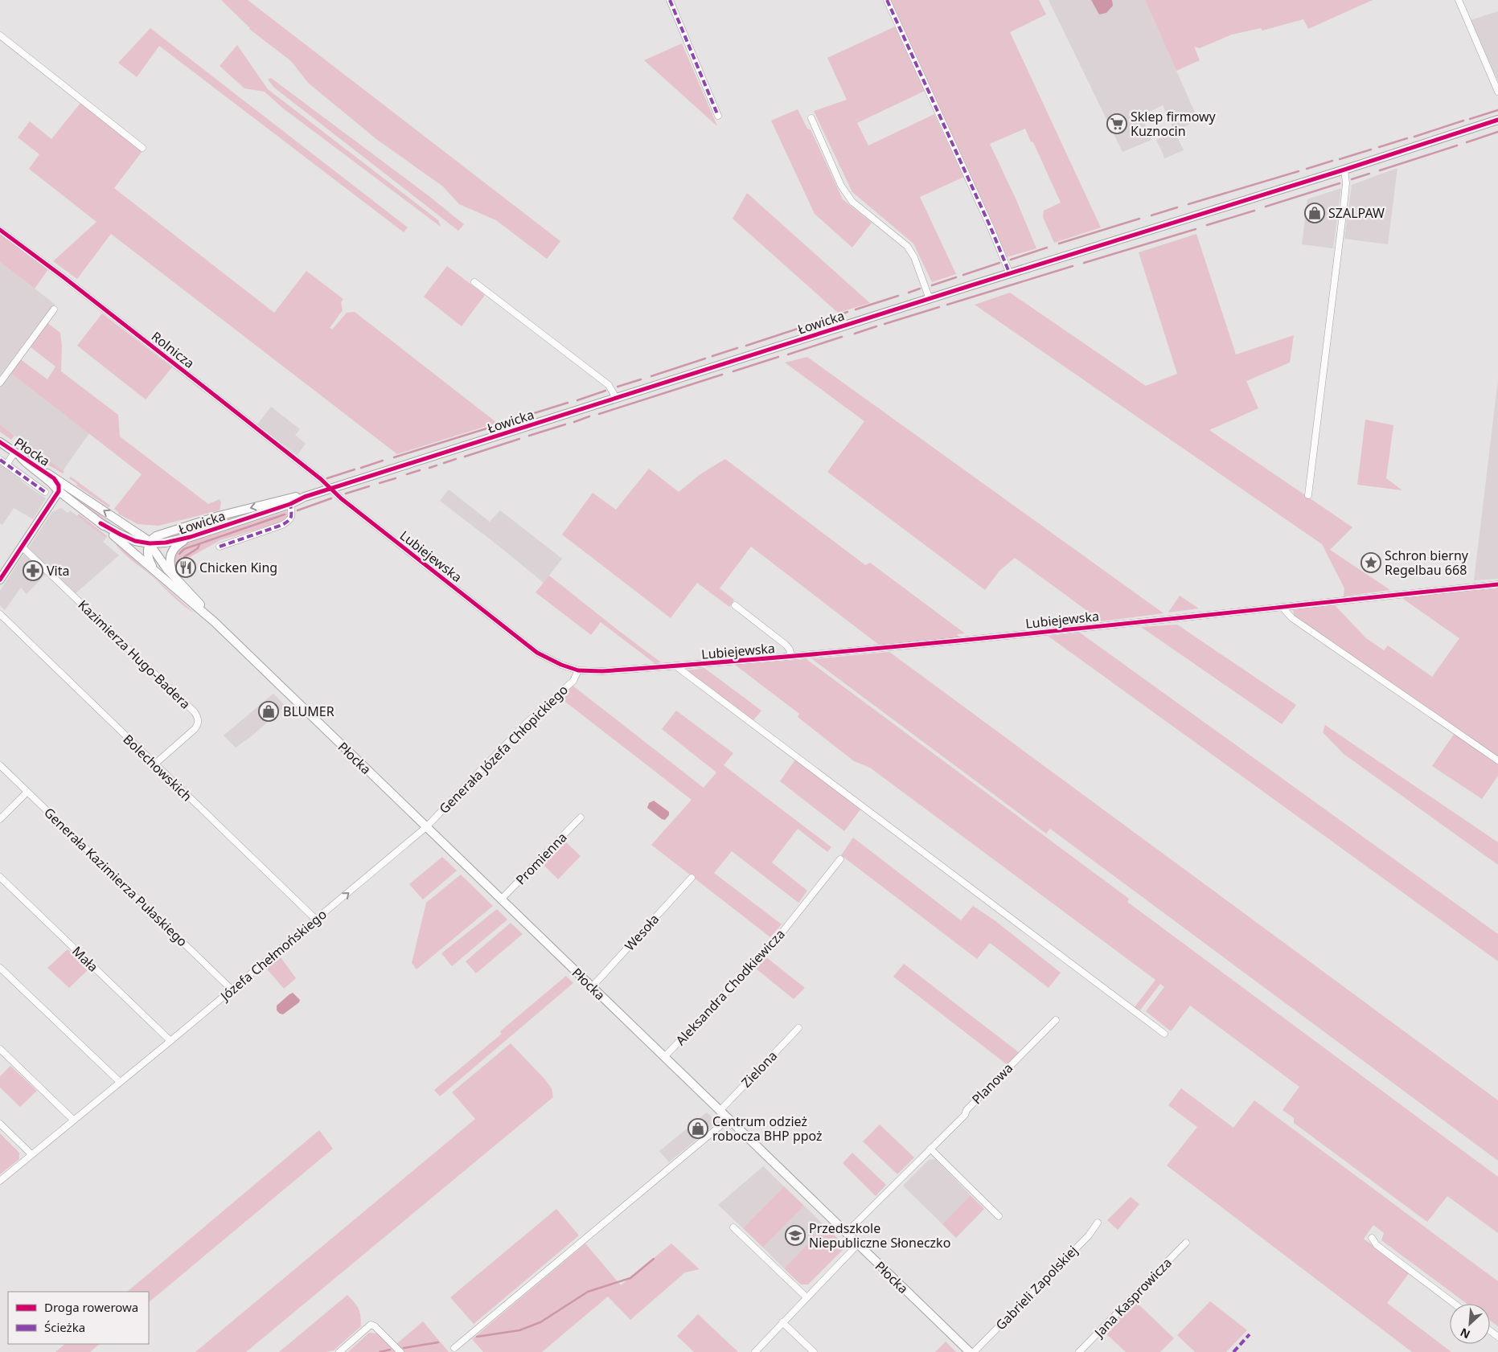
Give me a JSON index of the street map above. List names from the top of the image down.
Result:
{
  "streets": {
    "street": [
      "Łowicka",
      "Rolnicza",
      "Płocka",
      "Lubiejewska",
      "Kazimierza Hugo-Badera",
      "Generała Józefa Chłopickiego",
      "Bolechowskich",
      "Promienna",
      "Generała Kazimierza Pułaskiego",
      "Wesoła",
      "Józefa Chełmońskiego",
      "Mała",
      "Aleksandra Chodkiewicza",
      "Zielona",
      "Planowa",
      "Gabrieli Zapolskiej",
      "Jana Kasprowicza"
    ]
  },
  "crossings": [
    ["Łowicka", "Rolnicza"],
    ["Łowicka", "Płocka"],
    ["Łowicka", "Lubiejewska"],
    ["Rolnicza", "Lubiejewska"],
    ["Płocka", "Generała Józefa Chłopickiego"],
    ["Płocka", "Promienna"],
    ["Płocka", "Wesoła"],
    ["Płocka", "Józefa Chełmońskiego"],
    ["Płocka", "Aleksandra Chodkiewicza"],
    ["Płocka", "Zielona"],
    ["Płocka", "Planowa"],
    ["Lubiejewska", "Generała Józefa Chłopickiego"],
    ["Kazimierza Hugo-Badera", "Bolechowskich"],
    ["Generała Józefa Chłopickiego", "Józefa Chełmońskiego"],
    ["Bolechowskich", "Józefa Chełmońskiego"],
    ["Generała Kazimierza Pułaskiego", "Józefa Chełmońskiego"],
    ["Józefa Chełmońskiego", "Mała"]
  ],
  "places": {
    "supermarket": ["Sklep firmowy Kuznocin"],
    "shop": ["SZALPAW", "BLUMER", "Centrum odzież robocza BHP ppoż"],
    "place": ["Schron bierny Regelbau 668"],
    "restaurant": ["Chicken King"],
    "pharmacy": ["Vita"],
    "school or university": ["Przedszkole Niepubliczne Słoneczko"]
  },
  "legend": ["Droga rowerowa", "Ścieżka"],
  "north": "bottom left"
}
